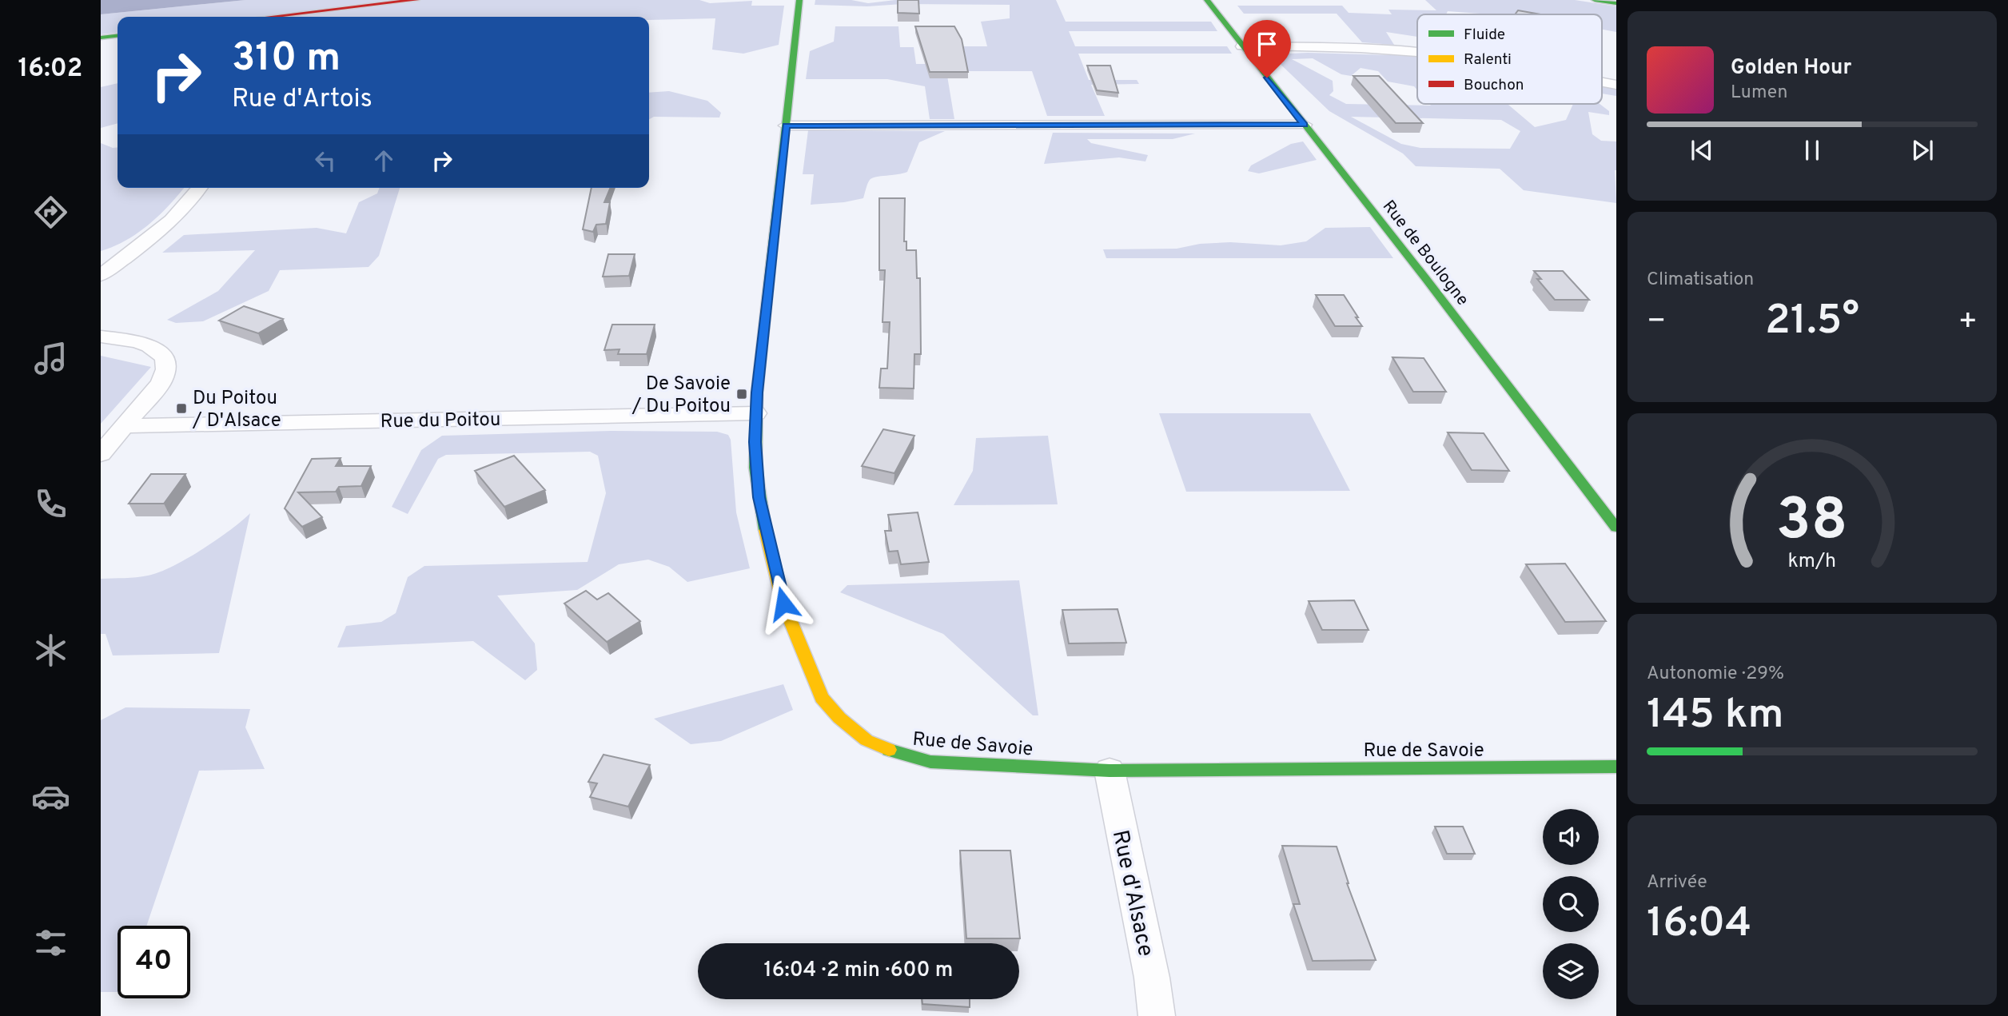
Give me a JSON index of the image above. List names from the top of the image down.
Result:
{
  "streets": {
    "street": [
      "Rue de Boulogne",
      "Rue du Poitou",
      "Rue de Savoie",
      "Rue d'Alsace"
    ]
  },
  "crossings": [
    ["Rue du Poitou", "Rue de Savoie"],
    ["Rue de Savoie", "Rue d'Alsace"]
  ],
  "places": {
    "transit": ["De Savoie / Du Poitou", "Du Poitou / D'Alsace"]
  },
  "legend": ["Fluide", "Ralenti", "Bouchon"],
  "page": {
    "tabs": "16:02",
    "turn": ["310 m", "Rue d'Artois"],
    "song": ["Golden Hour", "Lumen"],
    "tile": [
      "Climatisation",
      ["Autonomie · 29%", "145 km"],
      ["Arrivée", "16:04"]
    ],
    "heat": ["−", "21.5°", "+"],
    "limit": "40",
    "trip": "16:04 · 2 min · 600 m",
    "gauge": ["38", "km/h"]
  }
}
